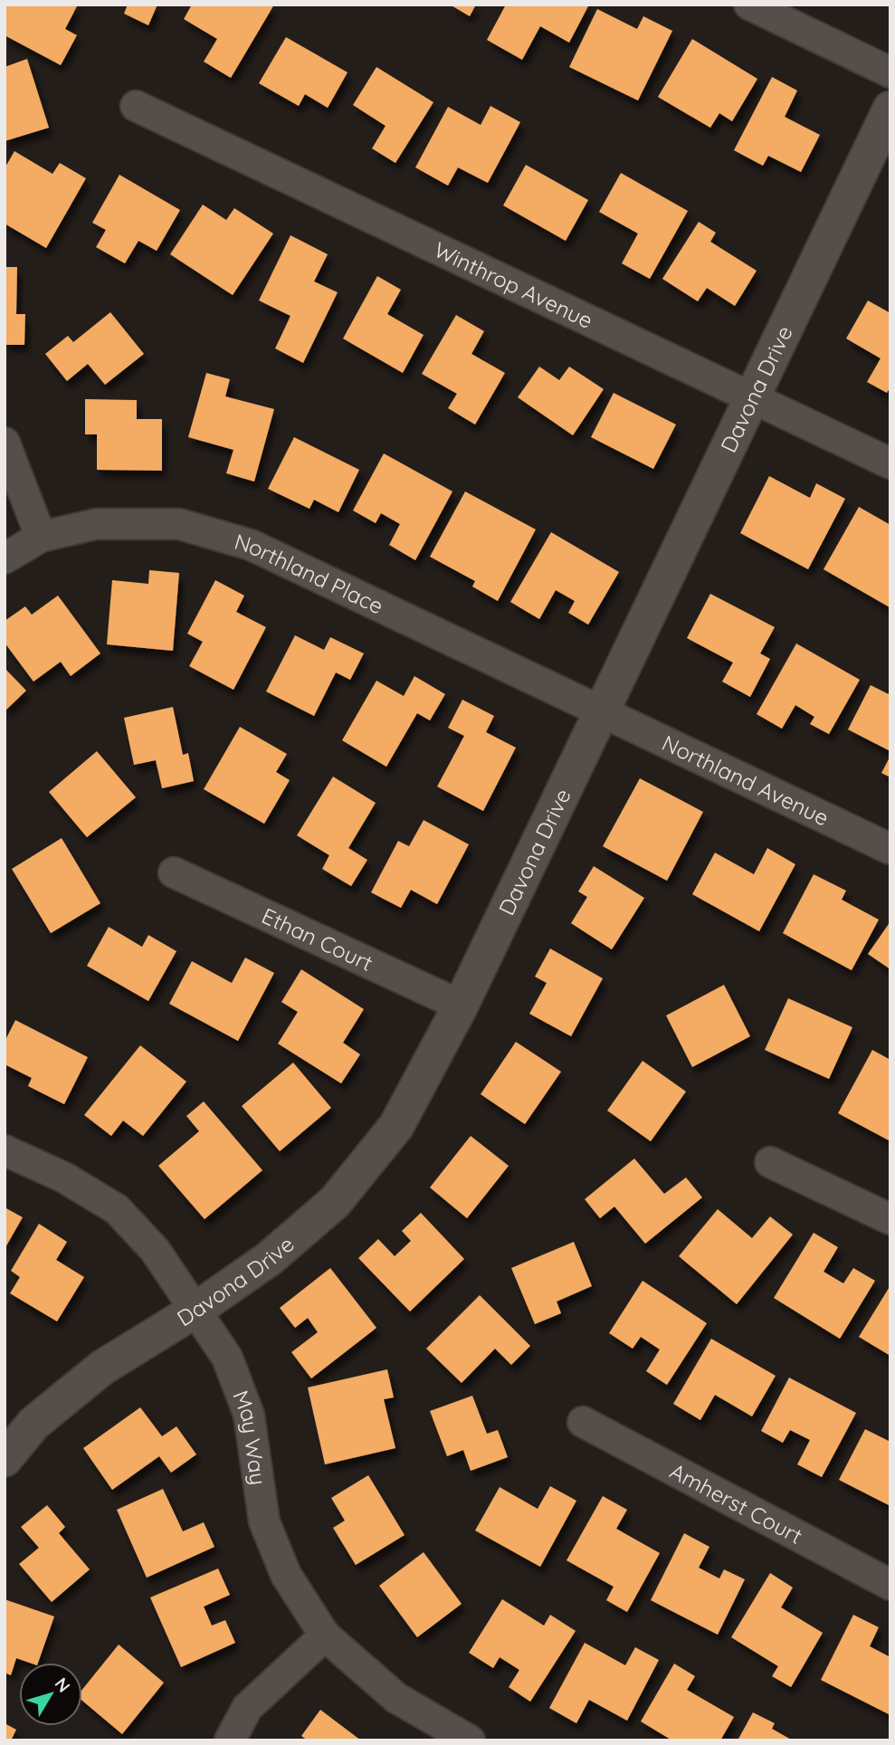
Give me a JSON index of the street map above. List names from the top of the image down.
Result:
{
  "streets": {
    "street": [
      "Winthrop Avenue",
      "Davona Drive",
      "Northland Place",
      "Northland Avenue",
      "Ethan Court",
      "May Way",
      "Amherst Court"
    ]
  },
  "crossings": [
    ["Winthrop Avenue", "Davona Drive"],
    ["Davona Drive", "Northland Place"],
    ["Davona Drive", "Northland Avenue"],
    ["Davona Drive", "Ethan Court"],
    ["Davona Drive", "May Way"],
    ["Northland Place", "Northland Avenue"]
  ],
  "north": "top right"
}
